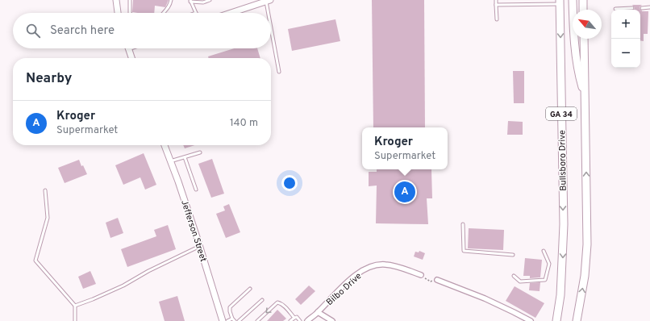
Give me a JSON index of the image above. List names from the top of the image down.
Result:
{
  "streets": {
    "main road": ["GA 34", "Bullsboro Drive"],
    "street": ["Jefferson Street", "Bilbo Drive"]
  },
  "north": "top left",
  "page": {
    "map_buttons": ["+", "−"],
    "search": "Search here",
    "heading": "Nearby",
    "list": [
      {
        "mark": "A",
        "name": "Kroger",
        "note": "Supermarket",
        "value": "140 m"
      }
    ],
    "popup": ["Kroger", "Supermarket"],
    "pins": "A"
  }
}
